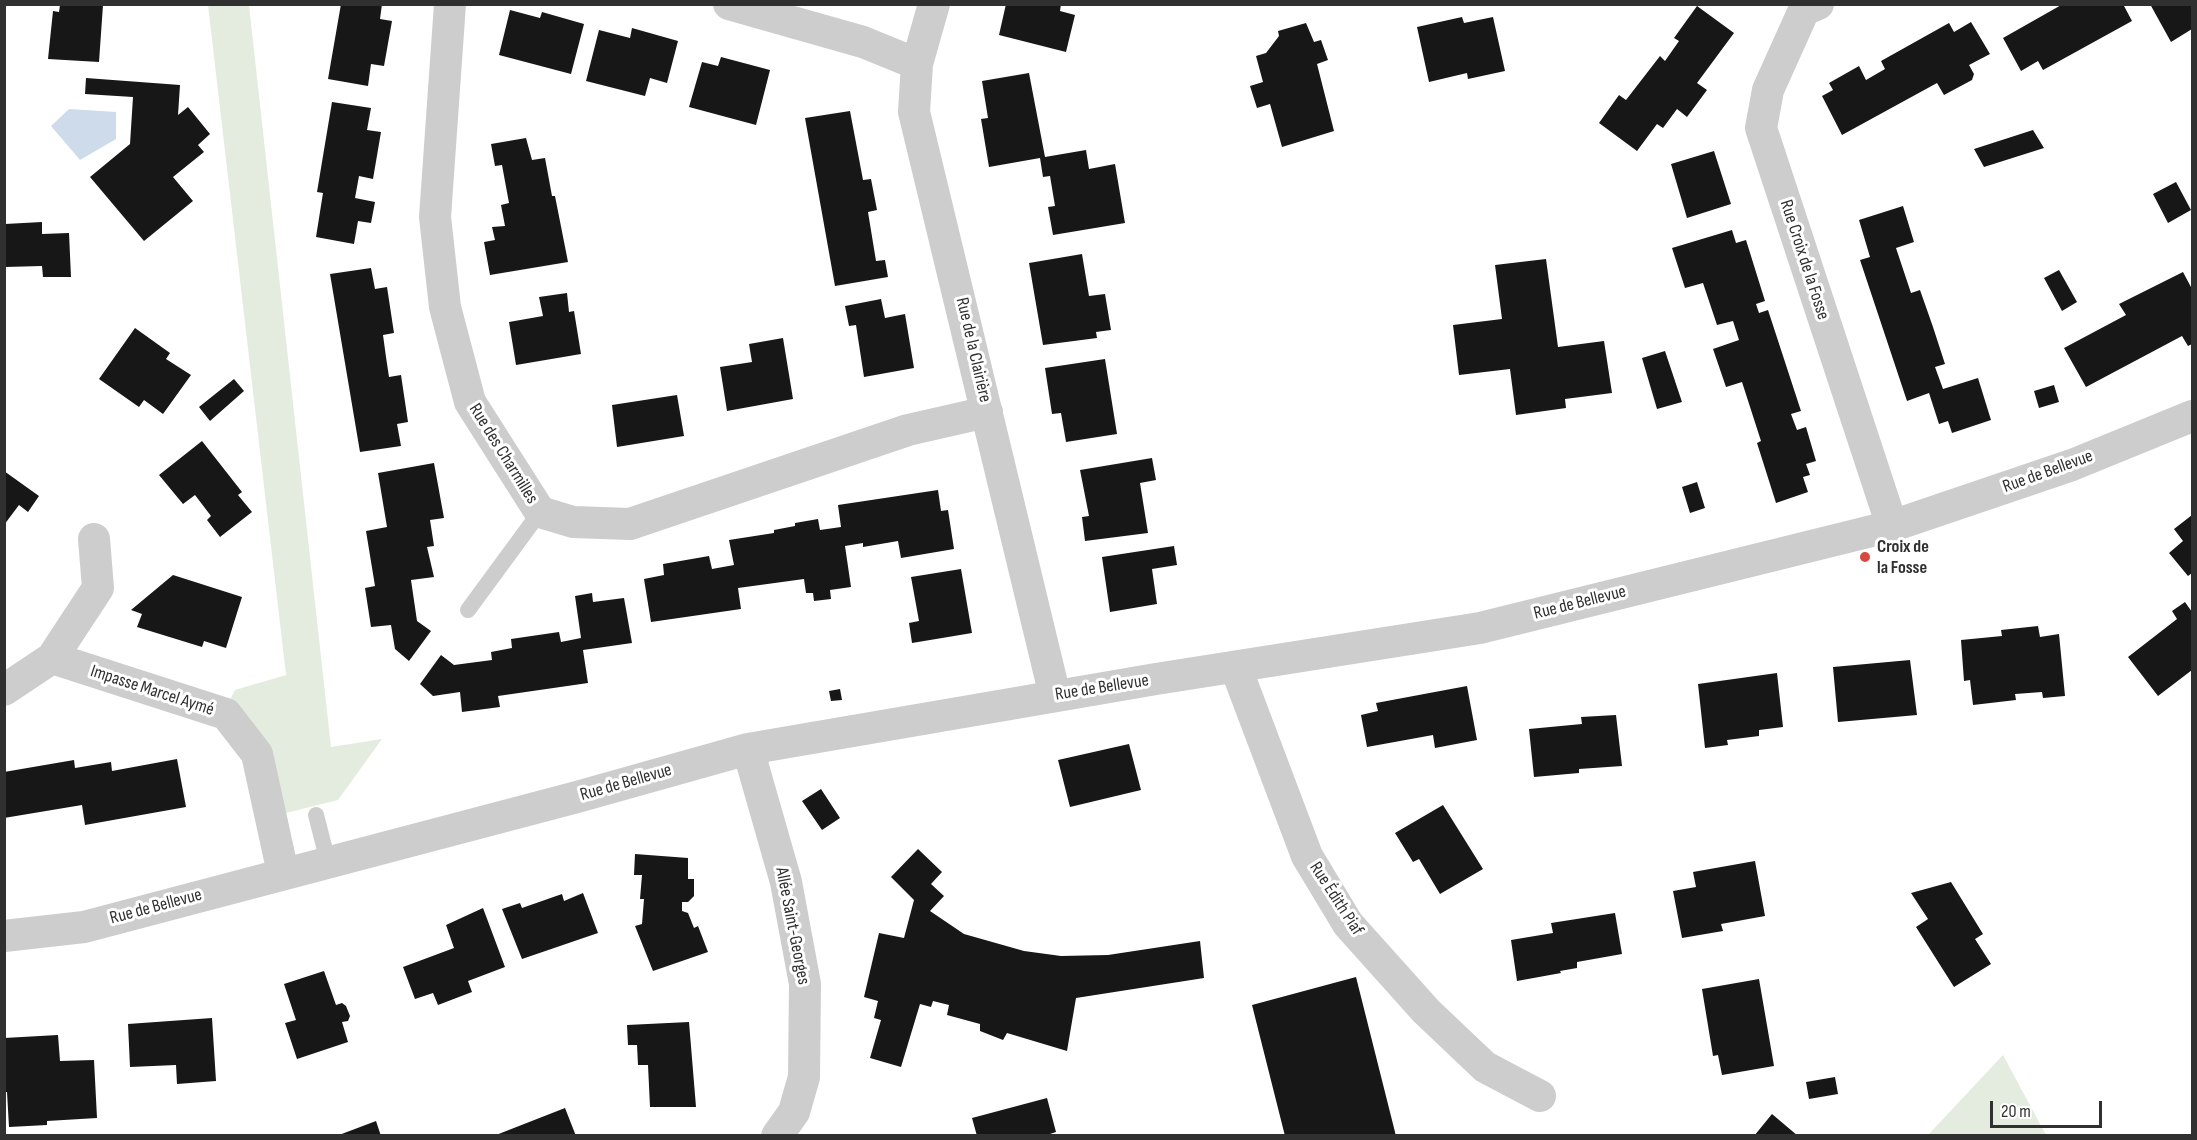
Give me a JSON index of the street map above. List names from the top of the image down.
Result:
{
  "streets": {
    "street": [
      "Rue Croix de la Fosse",
      "Rue de la Clairière",
      "Rue des Charmilles",
      "Rue de Bellevue",
      "Impasse Marcel Aymé",
      "Rue Édith Piaf",
      "Allée Saint-Georges"
    ]
  },
  "crossings": [
    ["Rue Croix de la Fosse", "Rue de Bellevue"],
    ["Rue de la Clairière", "Rue des Charmilles"],
    ["Rue de la Clairière", "Rue de Bellevue"],
    ["Rue de Bellevue", "Impasse Marcel Aymé"],
    ["Rue de Bellevue", "Rue Édith Piaf"],
    ["Rue de Bellevue", "Allée Saint-Georges"]
  ],
  "places": ["Croix de la Fosse"],
  "scale_bar": "20 m"
}
